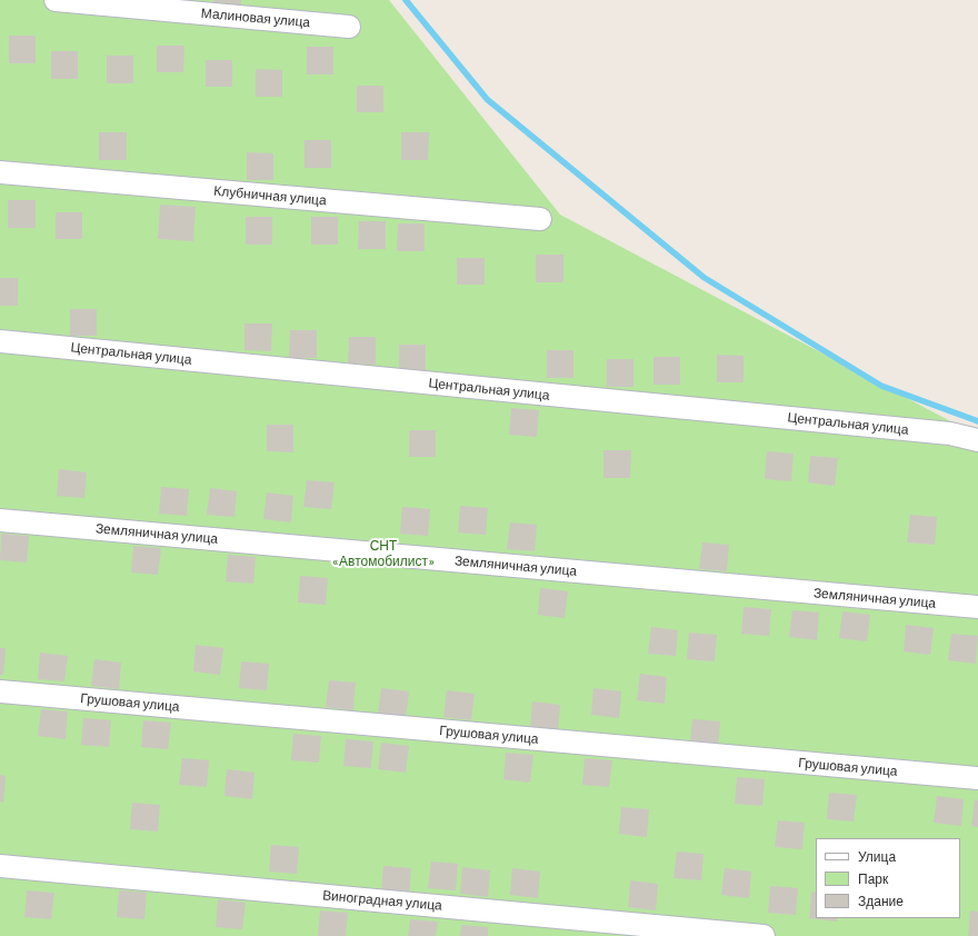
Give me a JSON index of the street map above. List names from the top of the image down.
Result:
{
  "streets": {
    "street": [
      "Малиновая улица",
      "Клубничная улица",
      "Центральная улица",
      "Земляничная улица",
      "Грушовая улица",
      "Виноградная улица"
    ]
  },
  "parks": ["СНТ «Автомобилист»"],
  "legend": ["Улица", "Парк", "Здание"]
}
